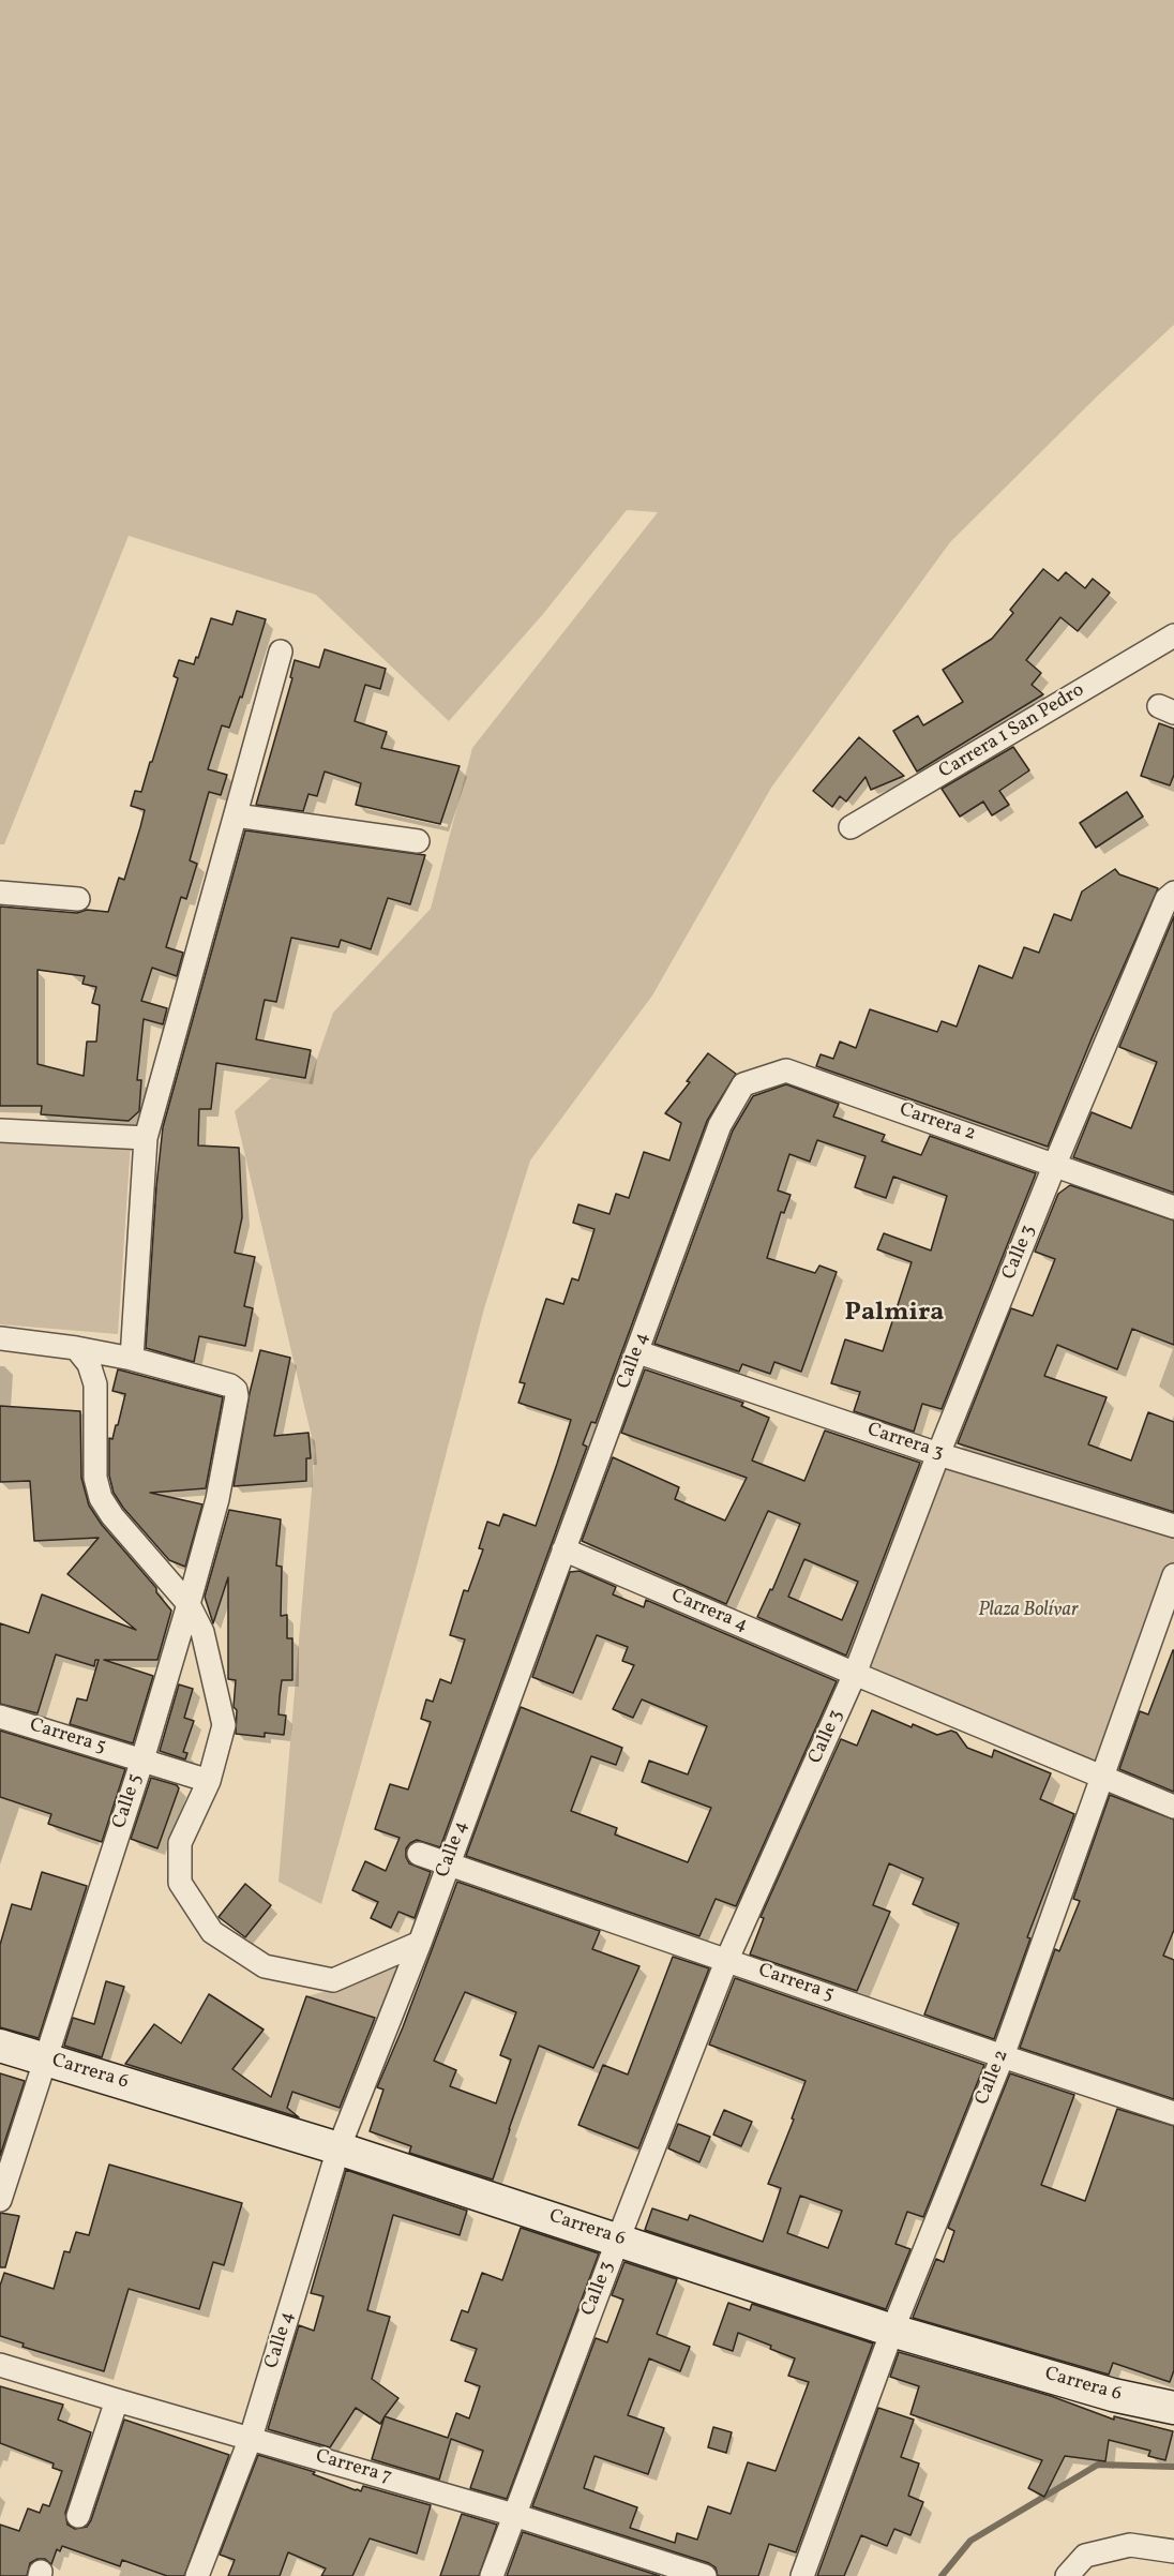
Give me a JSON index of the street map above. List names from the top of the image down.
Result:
{
  "streets": {
    "main road": ["Carrera 6"],
    "street": [
      "Carrera 1 San Pedro",
      "Carrera 2",
      "Calle 3",
      "Calle 4",
      "Carrera 3",
      "Carrera 4",
      "Carrera 5",
      "Calle 5",
      "Calle 2",
      "Carrera 7"
    ]
  },
  "crossings": [
    ["Carrera 2", "Calle 3"],
    ["Carrera 2", "Calle 4"],
    ["Calle 3", "Carrera 3"],
    ["Calle 3", "Carrera 4"],
    ["Calle 3", "Carrera 5"],
    ["Calle 3", "Carrera 6"],
    ["Calle 3", "Carrera 7"],
    ["Calle 4", "Carrera 3"],
    ["Calle 4", "Carrera 4"],
    ["Calle 4", "Carrera 5"],
    ["Calle 4", "Carrera 6"],
    ["Calle 4", "Carrera 7"],
    ["Carrera 4", "Calle 2"],
    ["Carrera 5", "Calle 5"],
    ["Carrera 5", "Calle 2"],
    ["Calle 5", "Carrera 6"],
    ["Carrera 6", "Calle 2"]
  ],
  "districts": ["Palmira"],
  "parks": ["Plaza Bolívar"]
}
